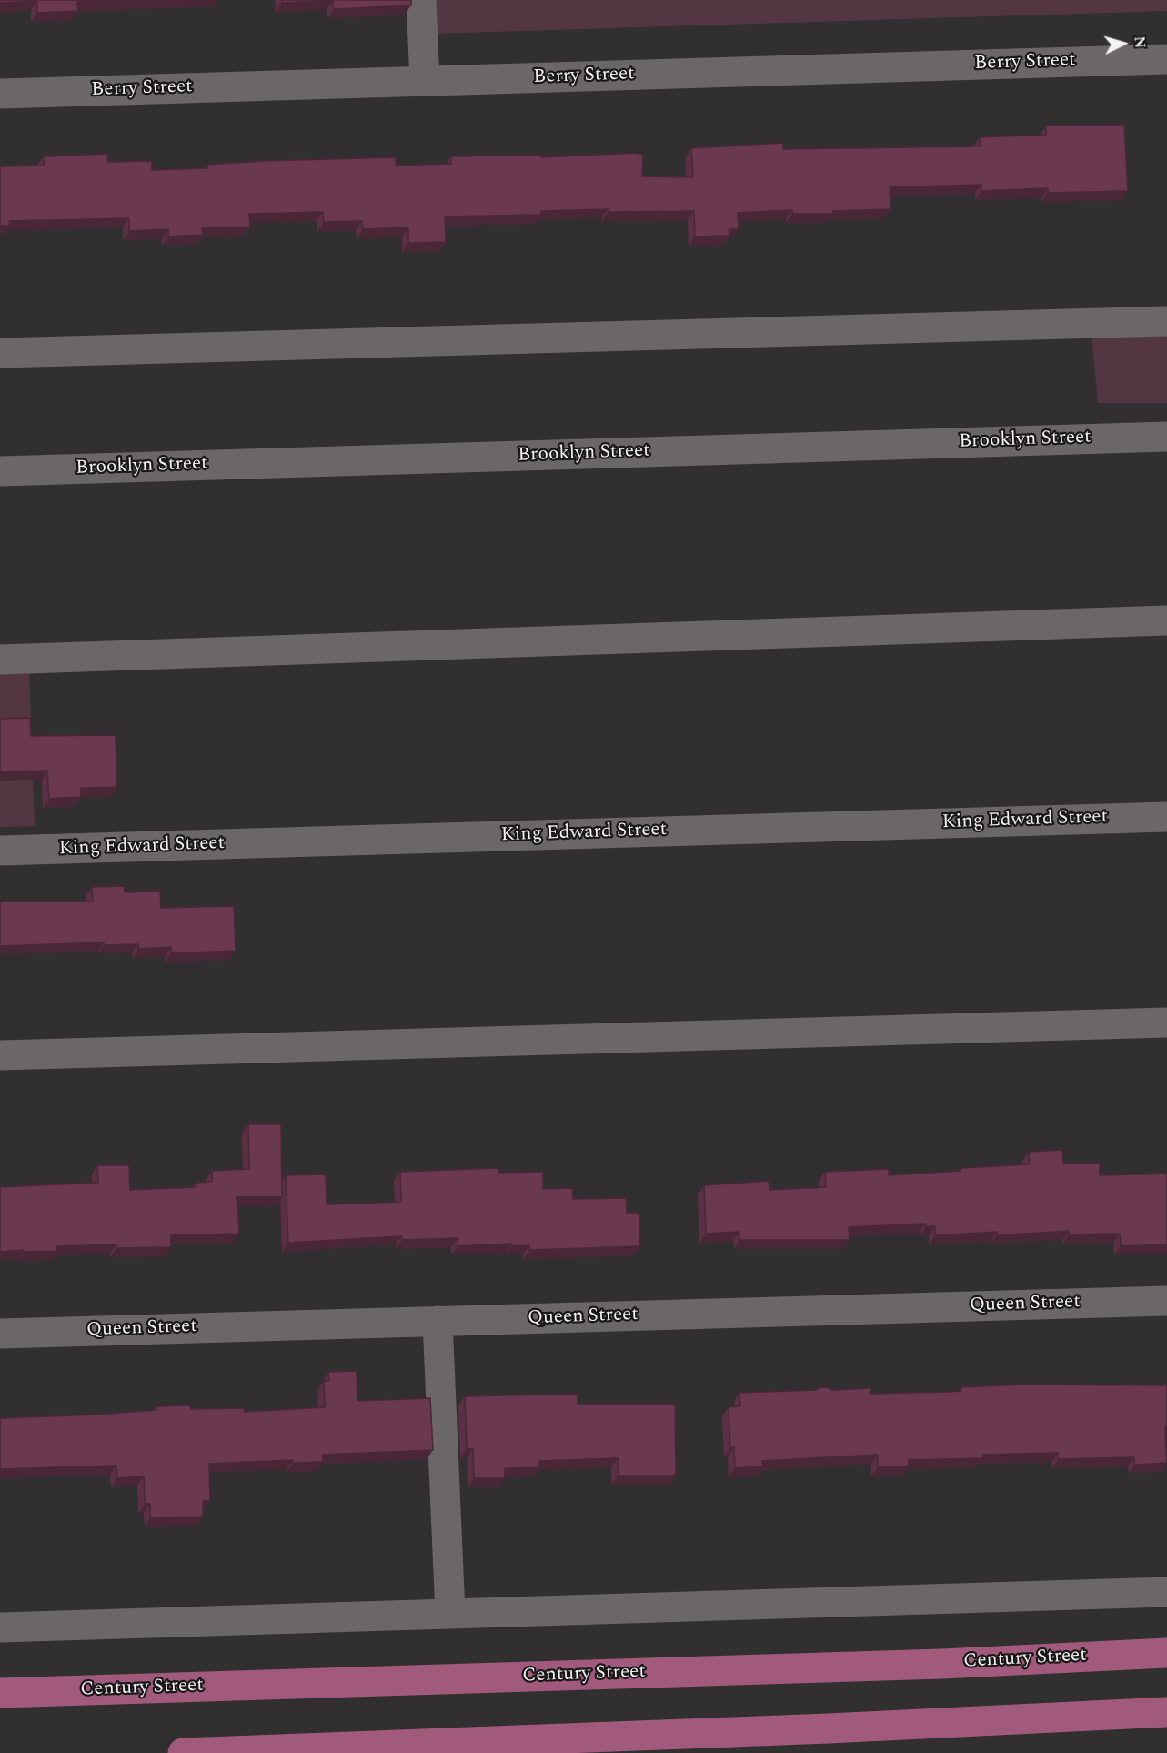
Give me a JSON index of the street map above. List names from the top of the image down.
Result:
{
  "streets": {
    "main road": ["Century Street"],
    "street": [
      "Berry Street",
      "Brooklyn Street",
      "King Edward Street",
      "Queen Street"
    ]
  },
  "north": "right"
}
